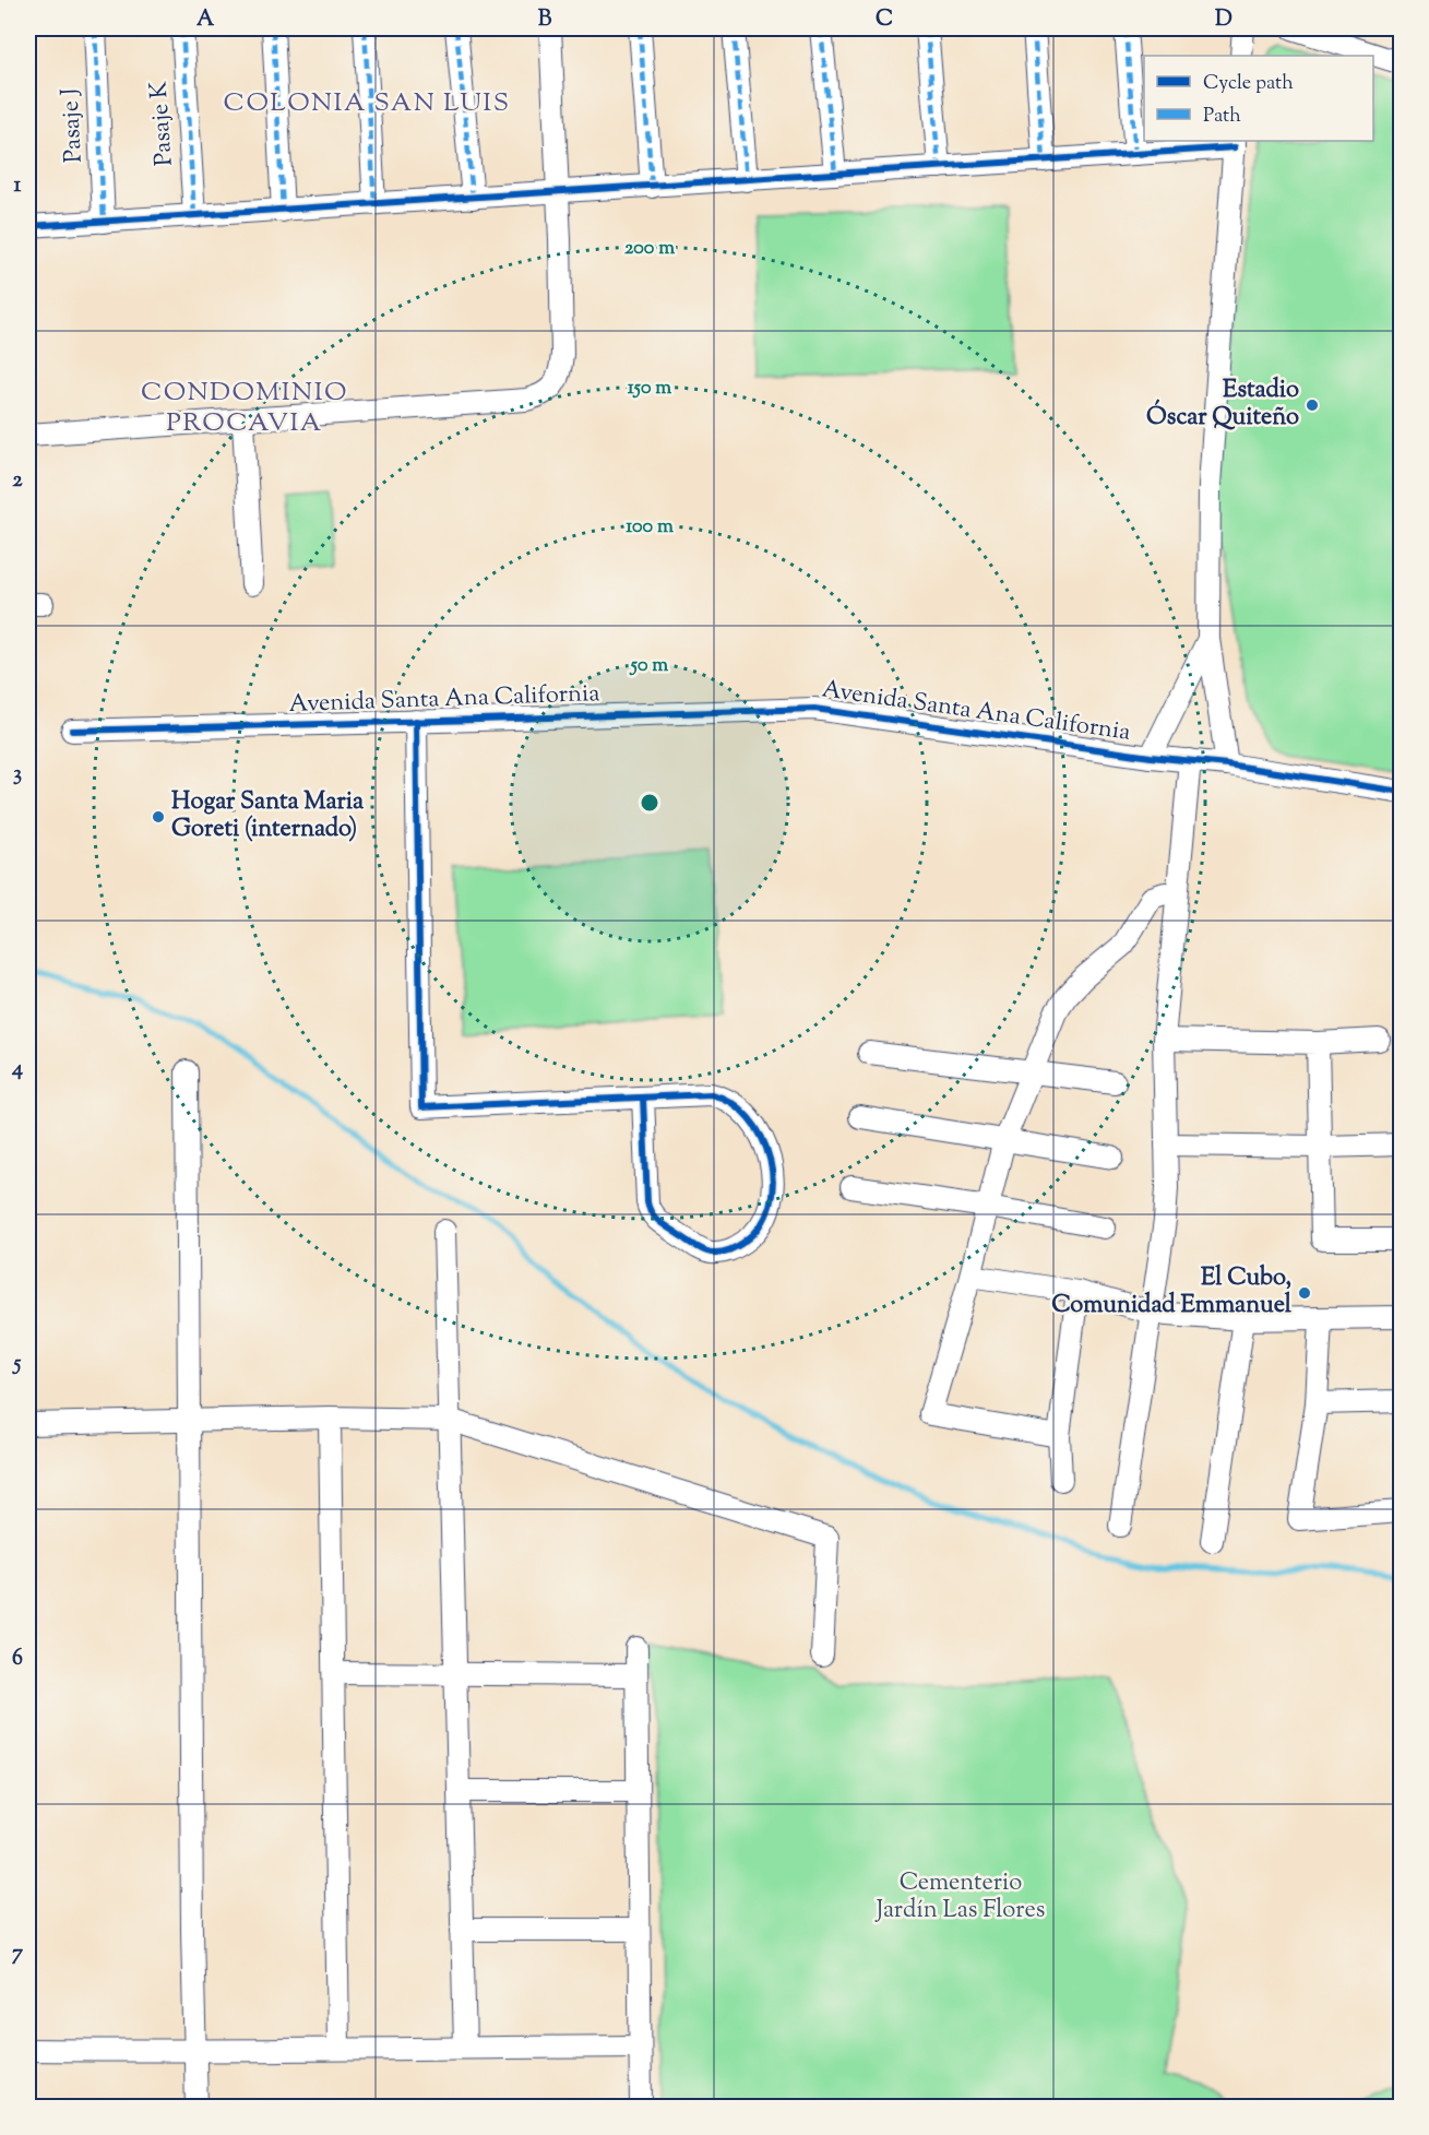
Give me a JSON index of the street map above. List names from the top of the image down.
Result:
{
  "streets": {
    "street": ["Pasaje K", "Pasaje J", "Avenida Santa Ana California"]
  },
  "districts": ["COLONIA SAN LUIS", "CONDOMINIO PROCAVIA"],
  "parks": ["Cementerio Jardín Las Flores"],
  "places": ["Estadio Óscar Quiteño", "Hogar Santa Maria Goreti (internado)", "El Cubo, Comunidad Emmanuel"],
  "legend": ["Cycle path", "Path"],
  "grid": {
    "columns": [
      "A",
      "B",
      "C",
      "D"
    ],
    "rows": [
      "1",
      "2",
      "3",
      "4",
      "5",
      "6",
      "7"
    ]
  },
  "rings": [
    "200 m",
    "150 m",
    "100 m",
    "50 m"
  ]
}
